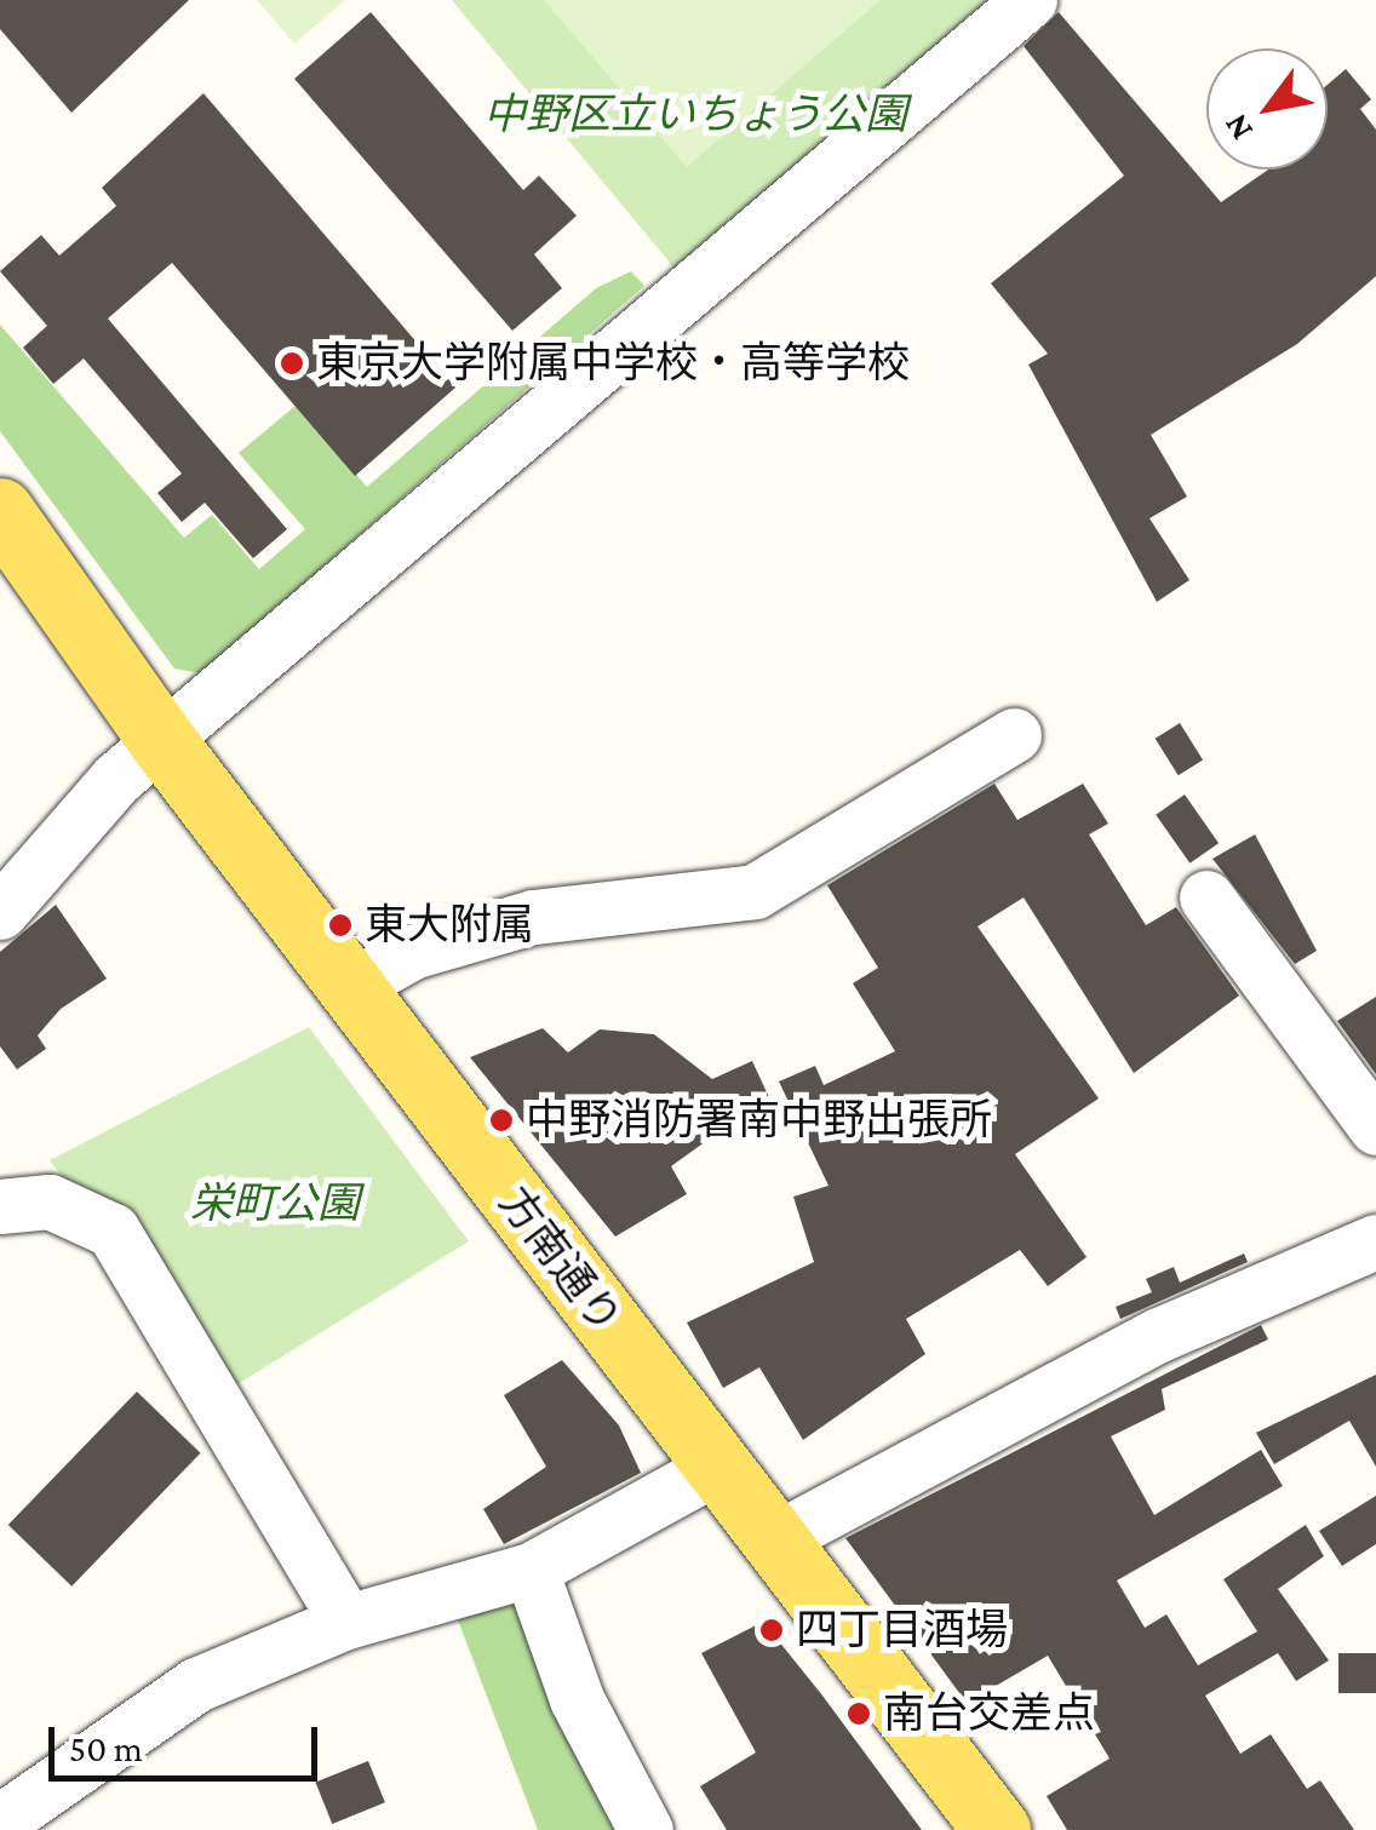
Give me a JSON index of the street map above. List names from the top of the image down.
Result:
{
  "streets": {
    "main road": ["方南通り"]
  },
  "parks": ["中野区立いちょう公園", "栄町公園"],
  "places": [
    "東京大学附属中学校・高等学校",
    "東大附属",
    "中野消防署南中野出張所",
    "四丁目酒場",
    "南台交差点"
  ],
  "scale_bar": "50 m",
  "north": "bottom left"
}
